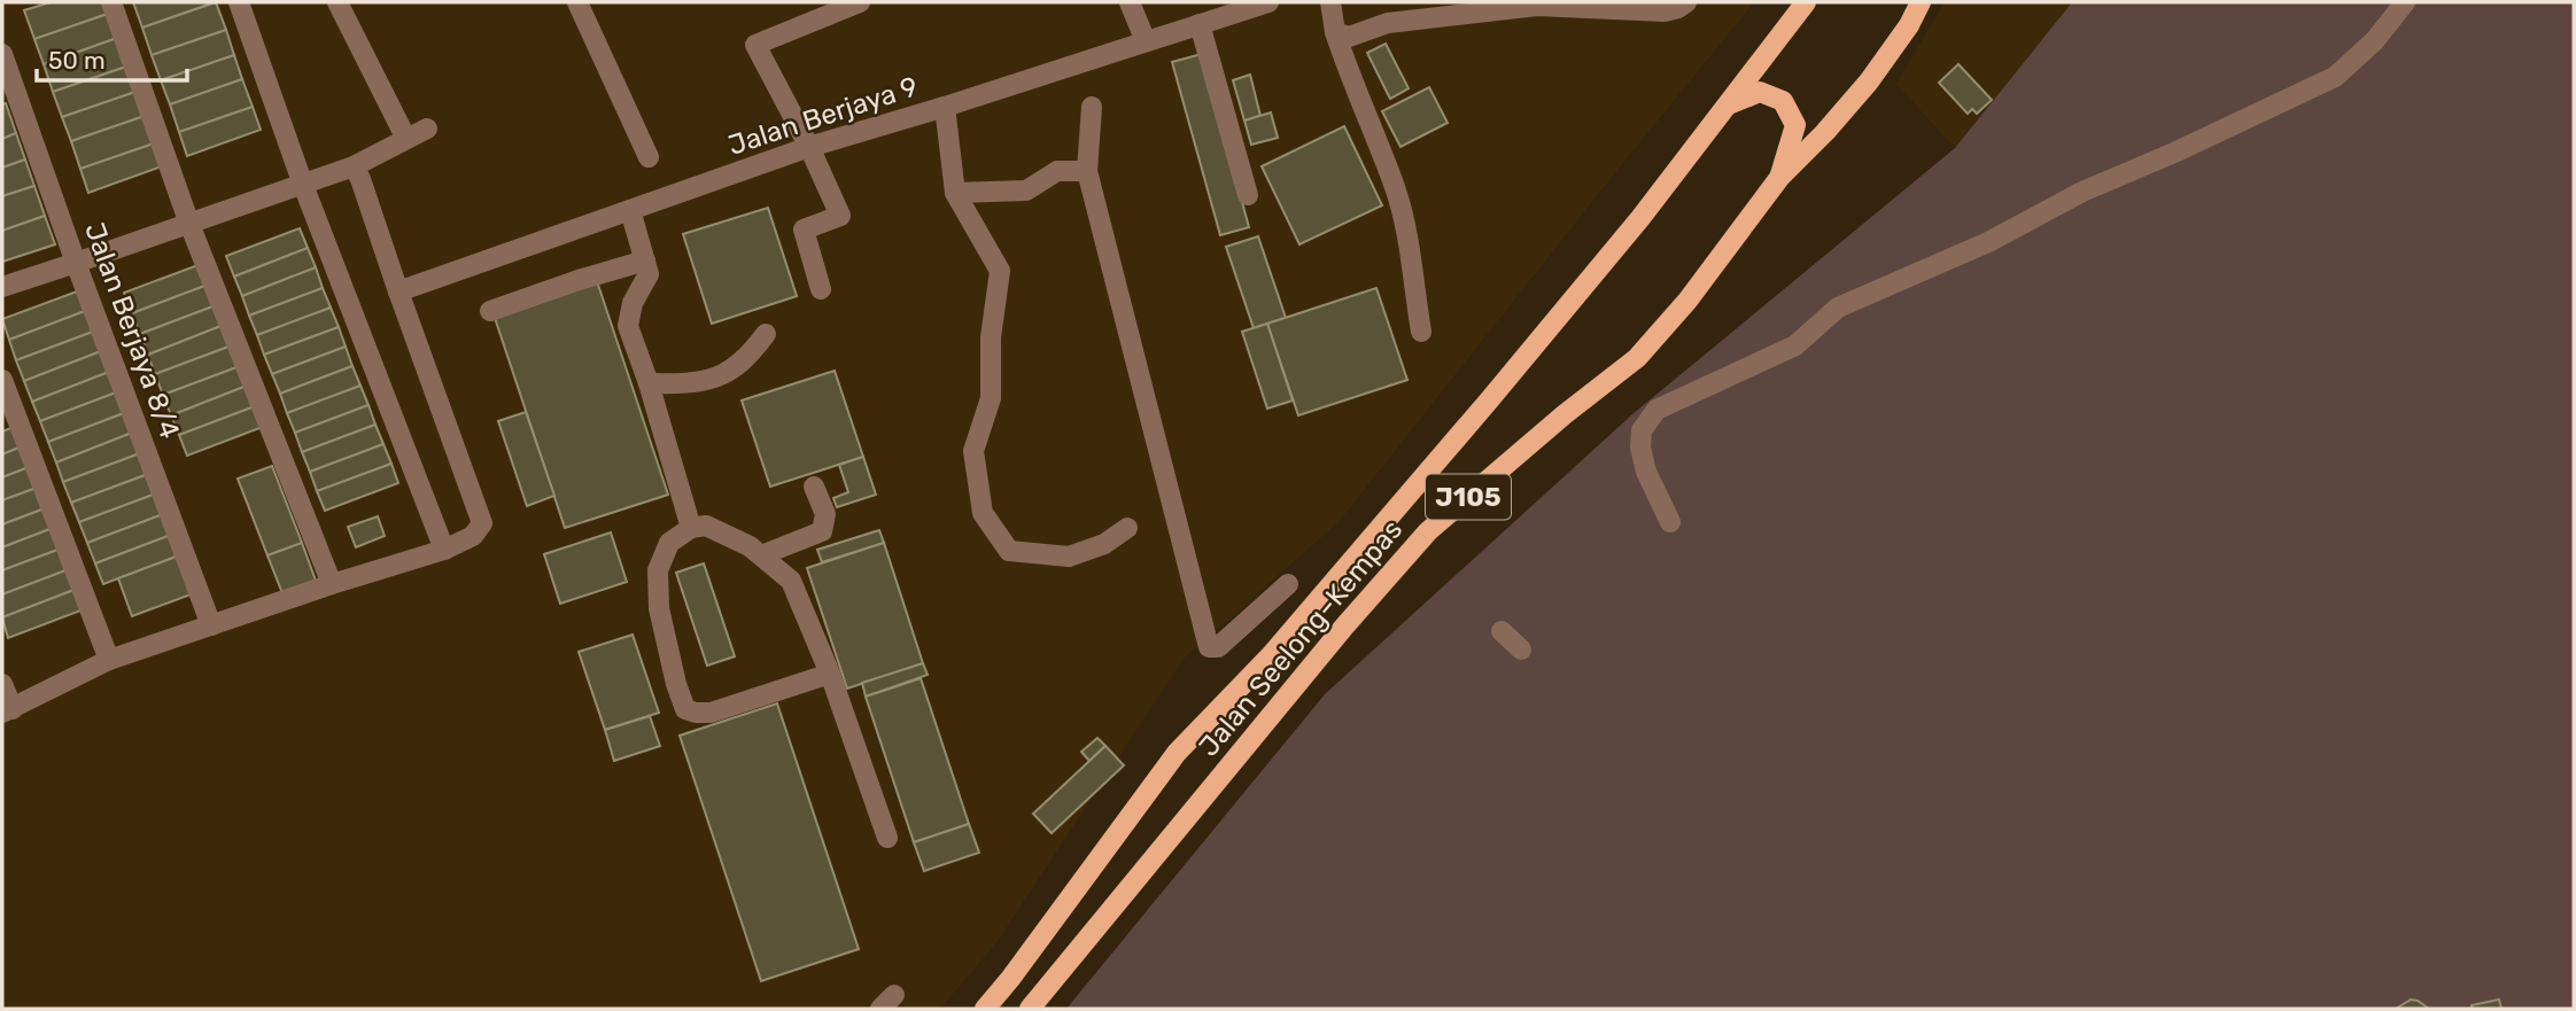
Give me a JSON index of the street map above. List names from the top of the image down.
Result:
{
  "streets": {
    "main road": ["J105", "Jalan Seelong–Kempas"],
    "street": ["Jalan Berjaya 9", "Jalan Berjaya 8/4"]
  },
  "scale_bar": "50 m"
}
